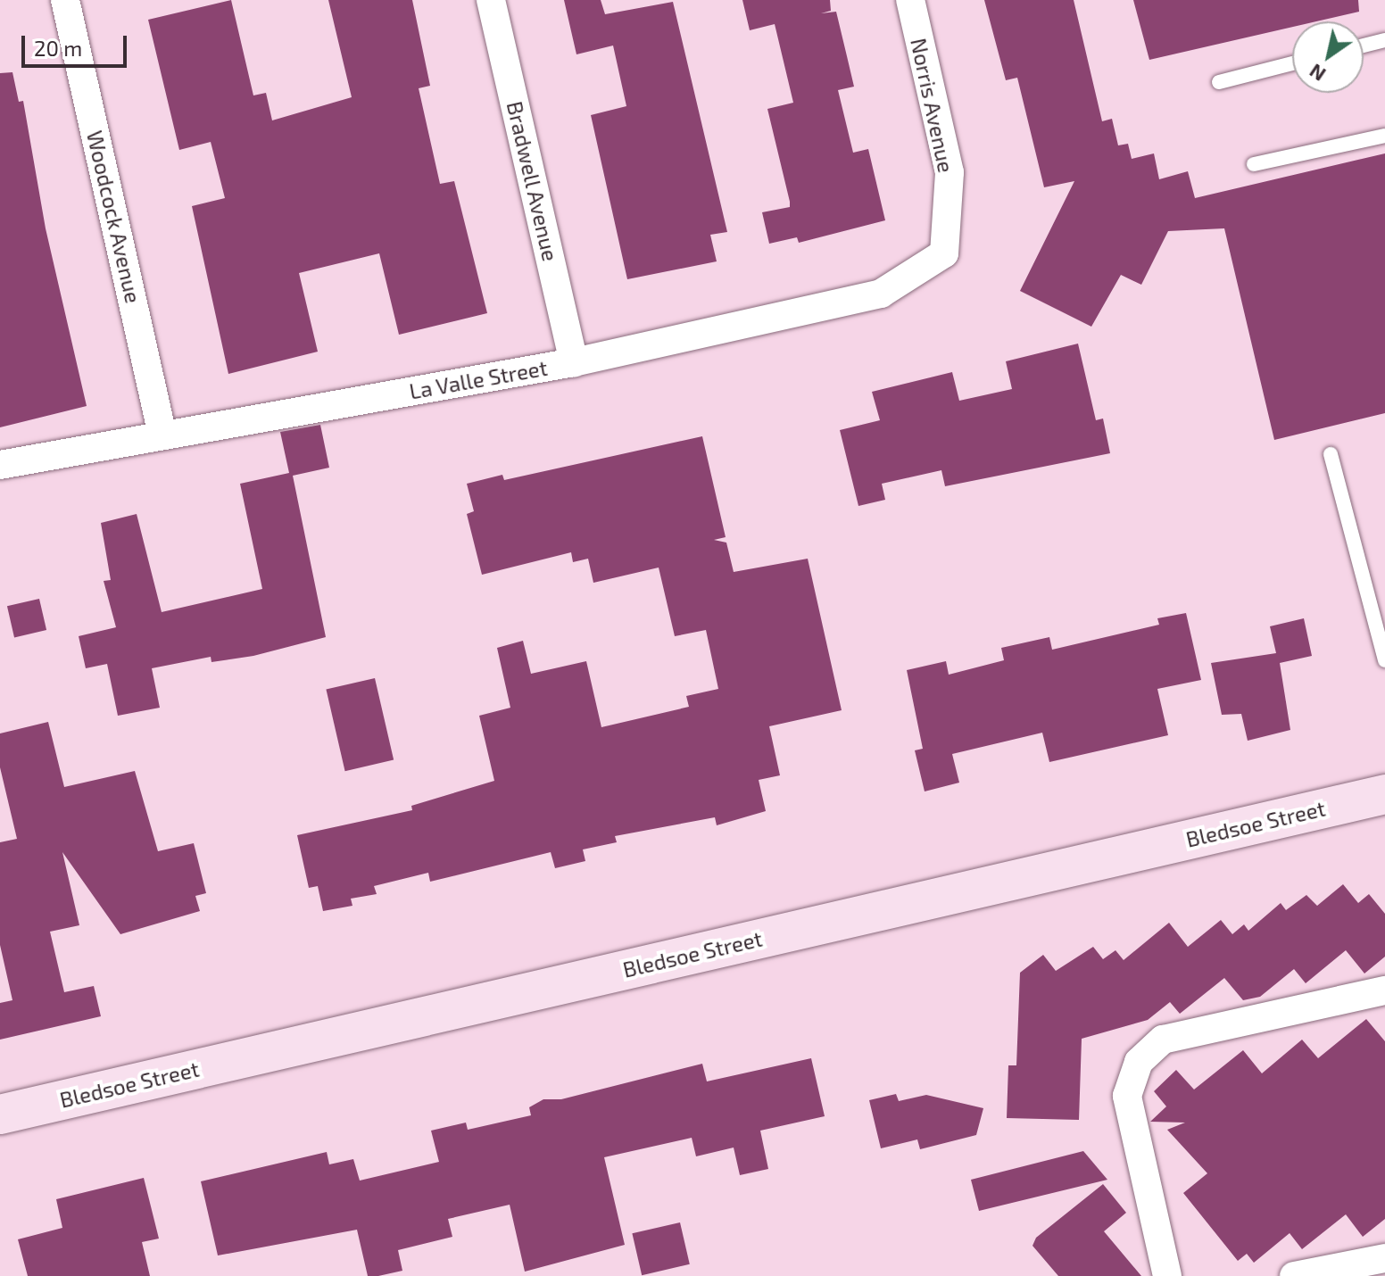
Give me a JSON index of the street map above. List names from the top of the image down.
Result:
{
  "streets": {
    "street": [
      "Norris Avenue",
      "Bradwell Avenue",
      "Woodcock Avenue",
      "La Valle Street",
      "Bledsoe Street"
    ]
  },
  "crossings": [
    ["Norris Avenue", "La Valle Street"],
    ["Bradwell Avenue", "La Valle Street"],
    ["Woodcock Avenue", "La Valle Street"]
  ],
  "scale_bar": "20 m",
  "north": "bottom left"
}
